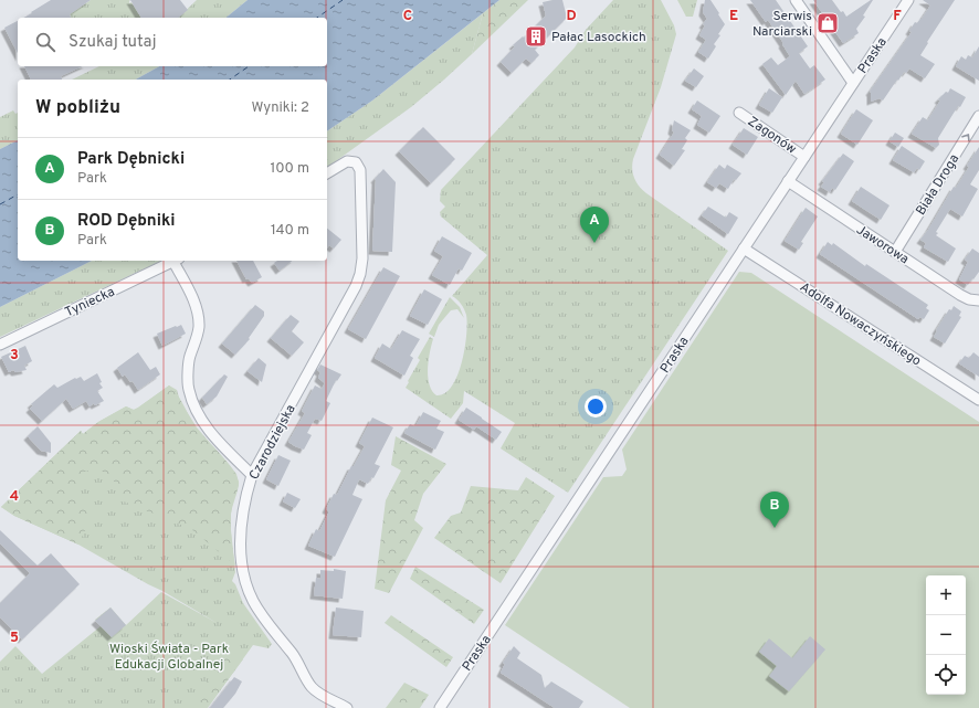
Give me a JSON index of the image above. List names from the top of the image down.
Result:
{
  "streets": {
    "street": [
      "Praska",
      "Zagonów",
      "Biała Droga",
      "Jaworowa",
      "Tyniecka",
      "Adolfa Nowaczyńskiego",
      "Czarodziejska"
    ]
  },
  "crossings": [
    ["Praska", "Zagonów"],
    ["Praska", "Jaworowa"],
    ["Praska", "Adolfa Nowaczyńskiego"],
    ["Biała Droga", "Jaworowa"]
  ],
  "one_way": ["Biała Droga"],
  "parks": ["Wioski Świata - Park Edukacji Globalnej"],
  "places": {
    "shop": ["Serwis Narciarski"],
    "building": ["Pałac Lasockich"]
  },
  "page": {
    "search": "Szukaj tutaj",
    "heading": ["W pobliżu", "Wyniki: 2"],
    "list": [
      {
        "mark": "A",
        "name": "Park Dębnicki",
        "note": "Park",
        "value": "100 m"
      },
      {
        "mark": "B",
        "name": "ROD Dębniki",
        "note": "Park",
        "value": "140 m"
      }
    ],
    "pins": ["A", "B"],
    "map_buttons": ["+", "−"]
  },
  "grid": {
    "columns": [
      "C",
      "D",
      "E",
      "F"
    ],
    "rows": ["3", "4", "5"]
  }
}
